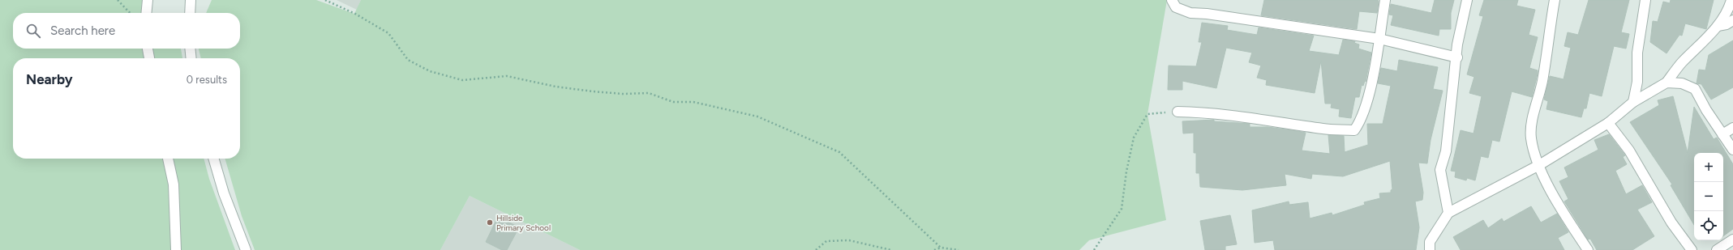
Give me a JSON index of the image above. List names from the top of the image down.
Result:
{
  "places": ["Hillside Primary School"],
  "page": {
    "search": "Search here",
    "heading": ["Nearby", "0 results"],
    "map_buttons": ["+", "−"]
  }
}
